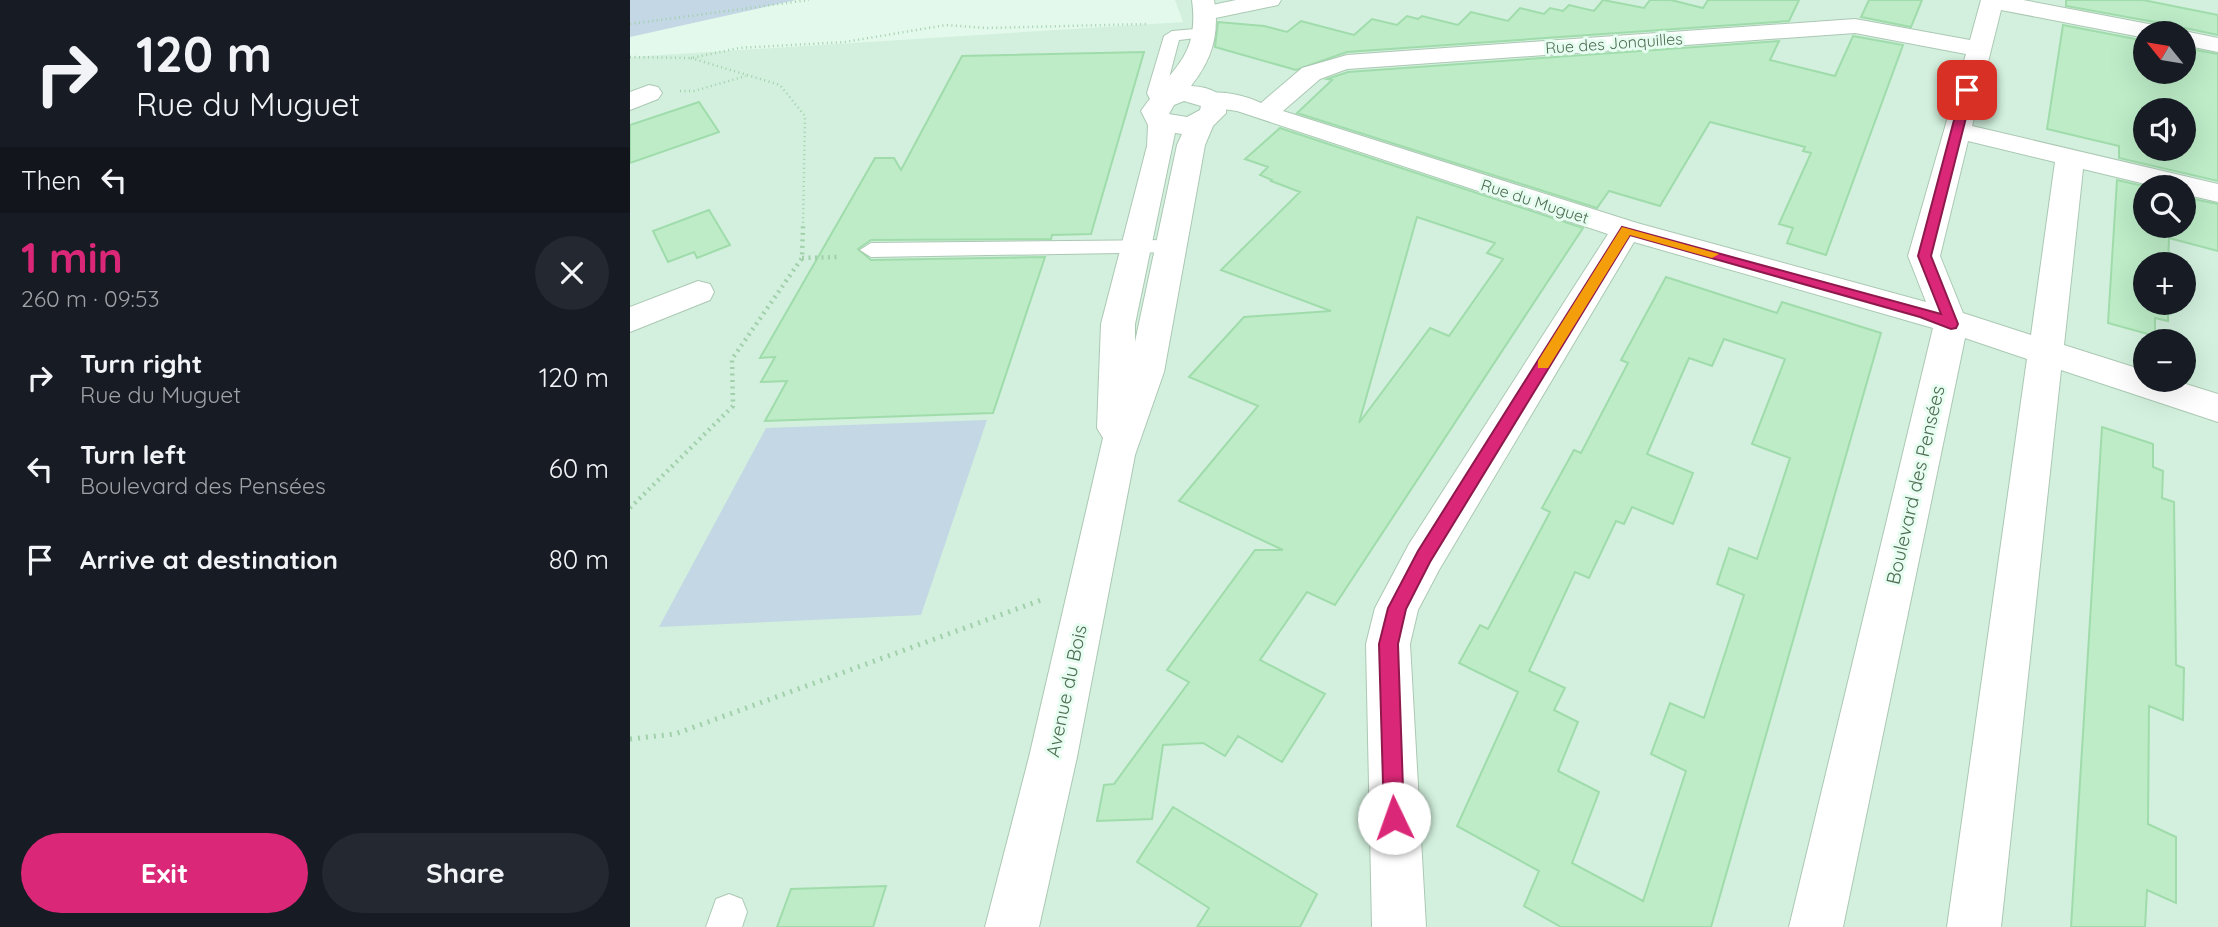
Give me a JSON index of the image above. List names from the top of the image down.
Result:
{
  "streets": {
    "street": [
      "Rue des Jonquilles",
      "Rue du Muguet",
      "Boulevard des Pensées",
      "Avenue du Bois"
    ]
  },
  "crossings": [
    ["Rue des Jonquilles", "Rue du Muguet"],
    ["Rue du Muguet", "Boulevard des Pensées"],
    ["Rue du Muguet", "Avenue du Bois"]
  ],
  "north": "top left",
  "page": {
    "turn": ["120 m", "Rue du Muguet"],
    "map_buttons": ["+", "−"],
    "then": "Then",
    "heading": ["1 min", "260 m · 09:53"],
    "list": [
      {
        "name": "Turn right",
        "note": "Rue du Muguet",
        "value": "120 m"
      },
      {
        "name": "Turn left",
        "note": "Boulevard des Pensées",
        "value": "60 m"
      },
      {
        "name": "Arrive at destination",
        "value": "80 m"
      }
    ],
    "buttons": ["Exit", "Share"]
  }
}
